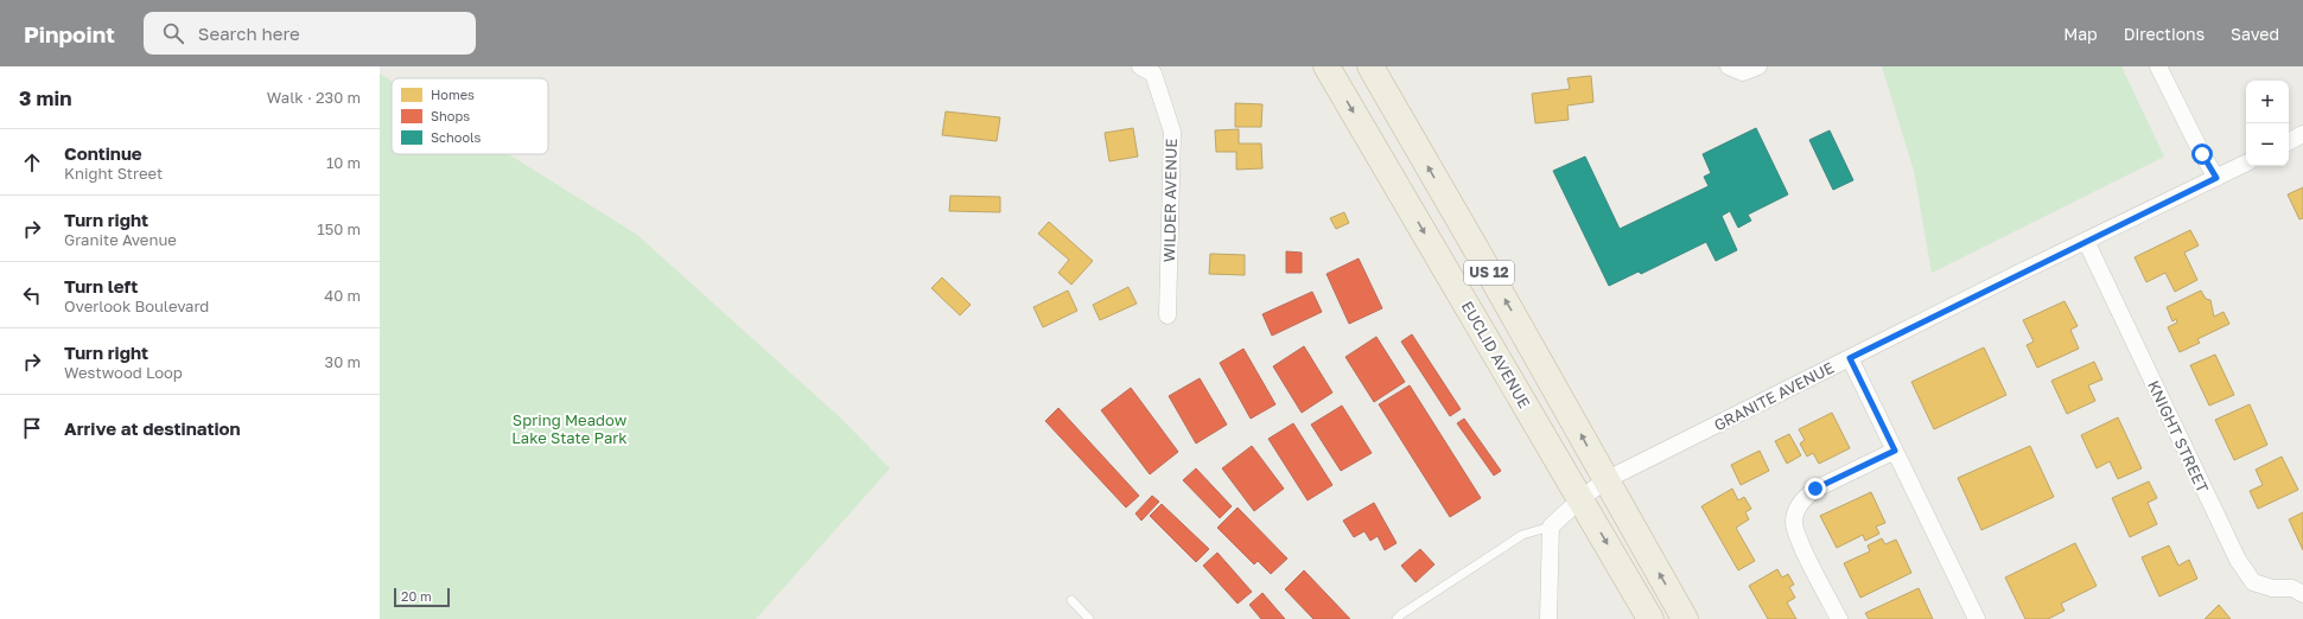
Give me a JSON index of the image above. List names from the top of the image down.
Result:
{
  "streets": {
    "highway": ["US 12", "EUCLID AVENUE"],
    "street": ["WILDER AVENUE", "GRANITE AVENUE", "KNIGHT STREET"]
  },
  "crossings": [
    ["US 12", "GRANITE AVENUE"],
    ["EUCLID AVENUE", "GRANITE AVENUE"],
    ["GRANITE AVENUE", "KNIGHT STREET"]
  ],
  "parks": ["Spring Meadow Lake State Park"],
  "legend": ["Homes", "Shops", "Schools"],
  "scale_bar": "20 m",
  "page": {
    "header": "Pinpoint",
    "search": "Search here",
    "nav": ["Map", "Directions", "Saved"],
    "heading": ["3 min", "Walk · 230 m"],
    "map_buttons": ["+", "−"],
    "list": [
      ["Continue", "Knight Street", "10 m"],
      ["Turn right", "Granite Avenue", "150 m"],
      ["Turn left", "Overlook Boulevard", "40 m"],
      ["Turn right", "Westwood Loop", "30 m"],
      "Arrive at destination"
    ],
    "scale": "20 m"
  }
}
